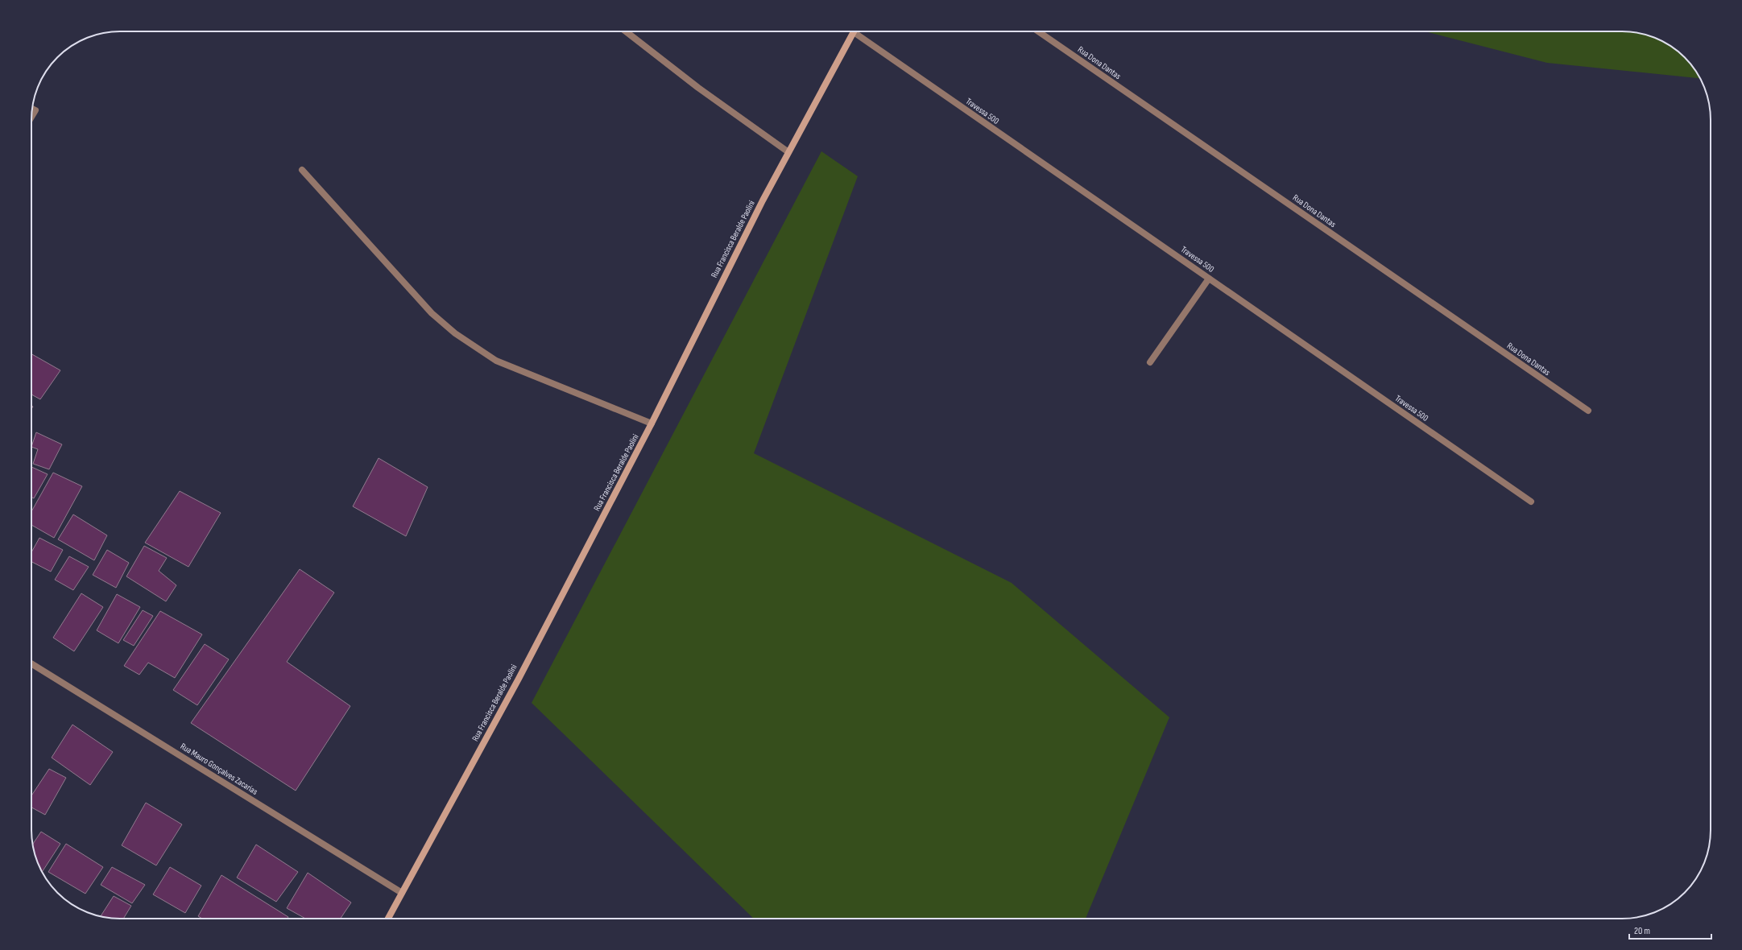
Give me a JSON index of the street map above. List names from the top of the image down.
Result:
{
  "streets": {
    "main road": ["Rua Francisca Beralde Paolini"],
    "street": ["Rua Dona Dantas", "Travessa 500", "Rua Mauro Gonçalves Zacarias"]
  },
  "crossings": [
    ["Travessa 500", "Rua Francisca Beralde Paolini"],
    ["Rua Francisca Beralde Paolini", "Rua Mauro Gonçalves Zacarias"]
  ],
  "scale_bar": "20 m"
}
